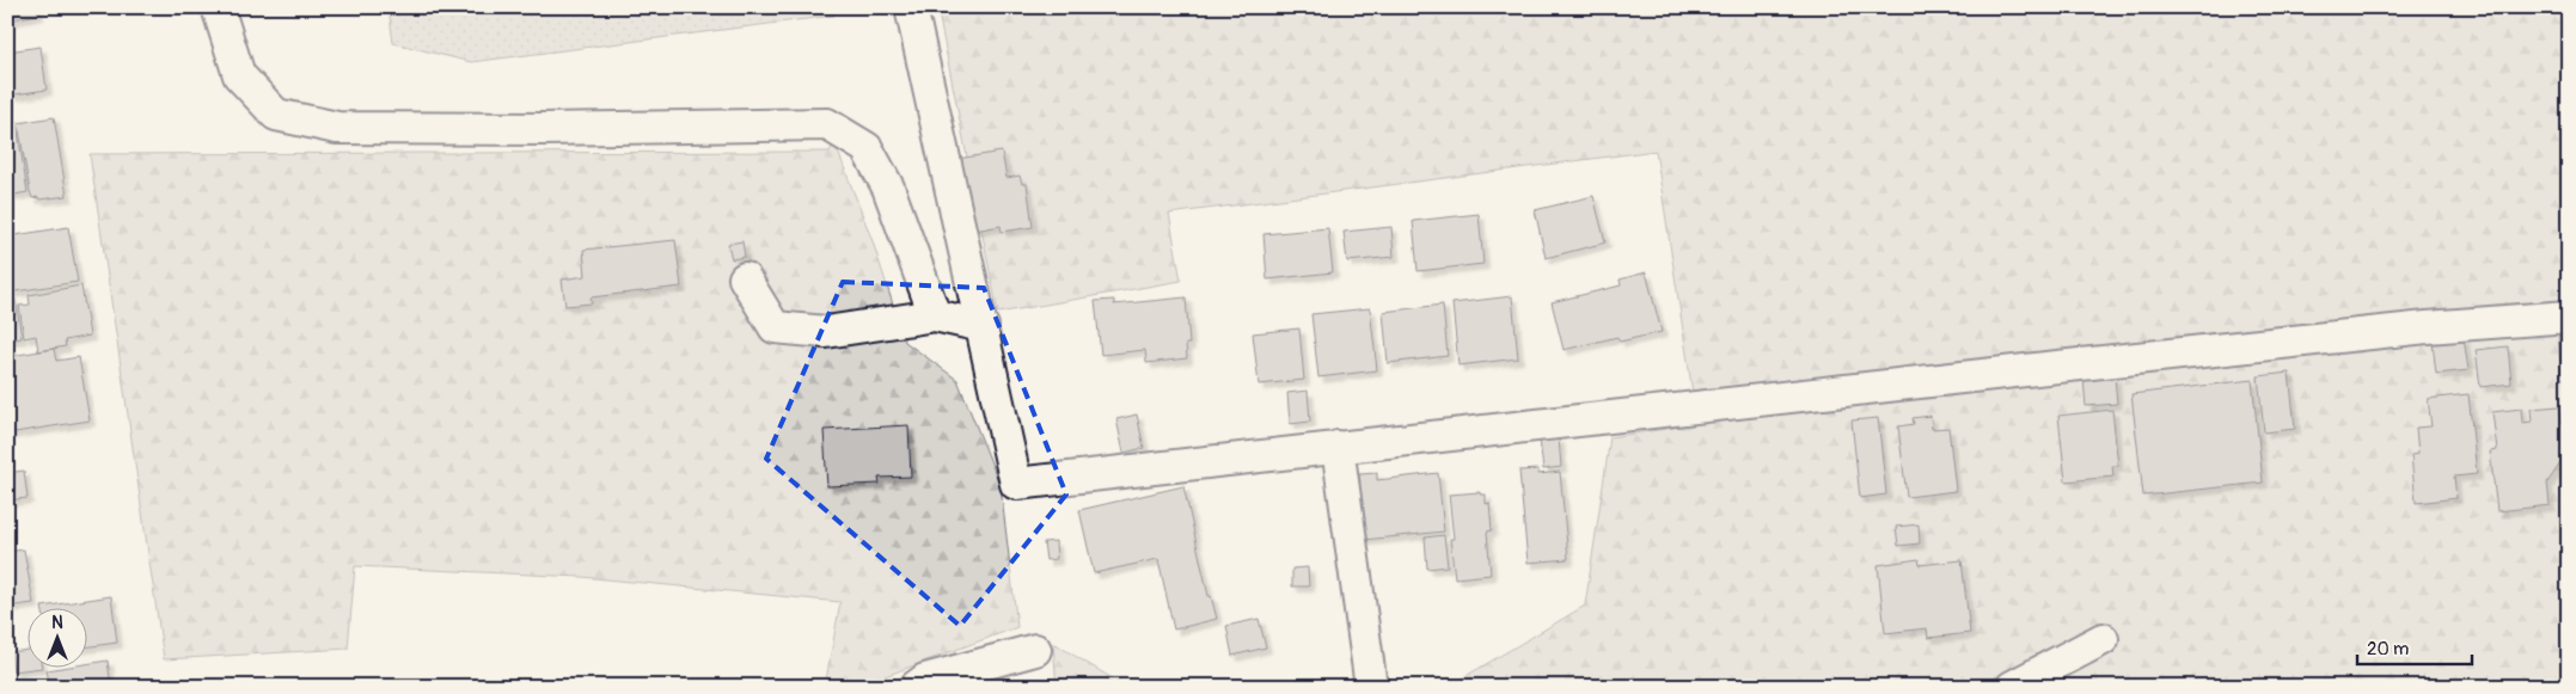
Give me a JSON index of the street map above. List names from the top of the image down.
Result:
{
  "scale_bar": "20 m",
  "north": "top"
}
